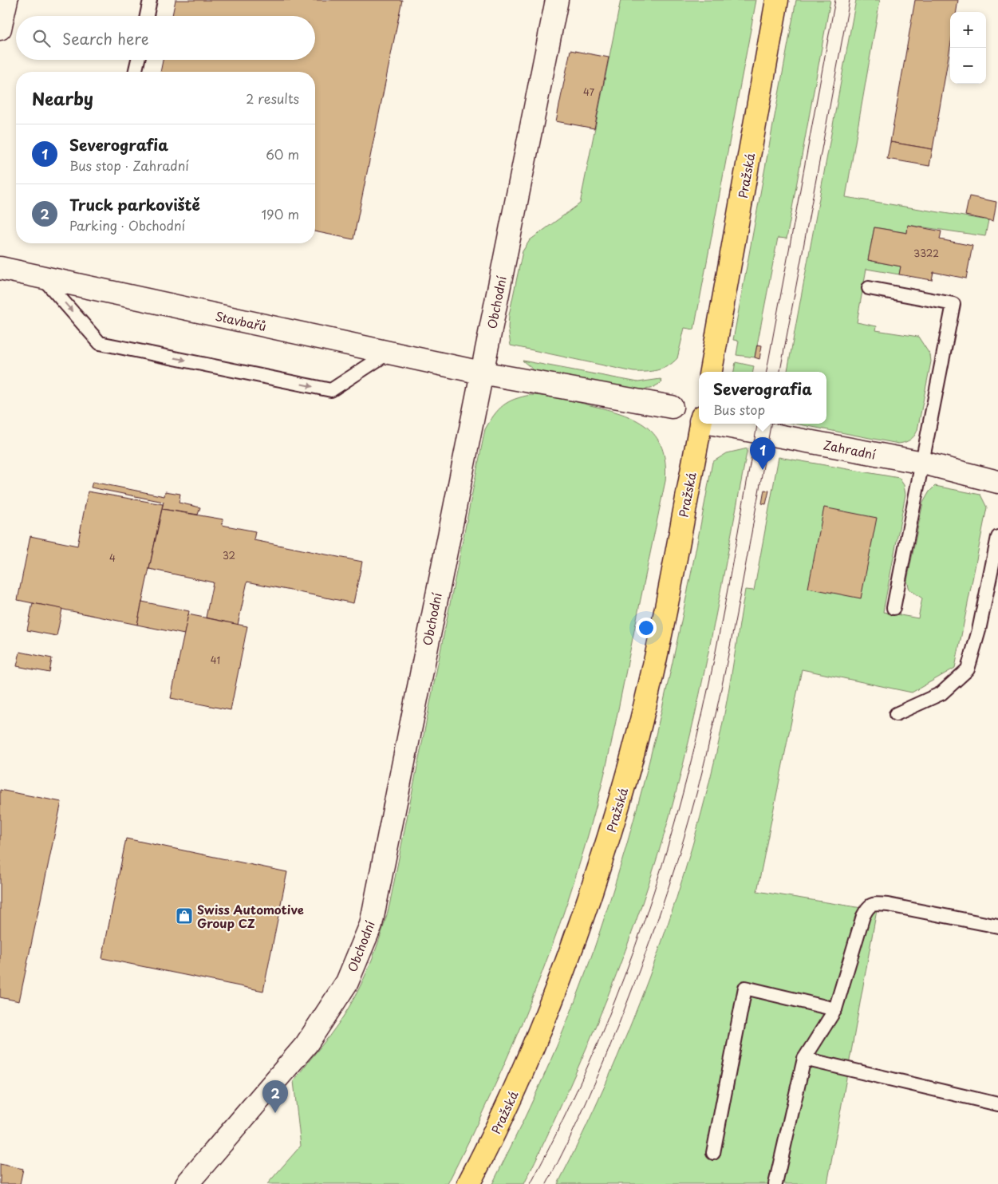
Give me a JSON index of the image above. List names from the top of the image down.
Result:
{
  "streets": {
    "main road": ["Pražská"],
    "street": ["Obchodní", "Stavbařů", "Zahradní"]
  },
  "crossings": [
    ["Obchodní", "Stavbařů"]
  ],
  "places": {
    "shop": ["Swiss Automotive Group CZ"]
  },
  "house_numbers": [
    "47",
    "3322",
    "32",
    "4",
    "41"
  ],
  "page": {
    "map_buttons": ["+", "−"],
    "search": "Search here",
    "heading": ["Nearby", "2 results"],
    "list": [
      {
        "mark": "1",
        "name": "Severografia",
        "note": "Bus stop · Zahradní",
        "value": "60 m"
      },
      {
        "mark": "2",
        "name": "Truck parkoviště",
        "note": "Parking · Obchodní",
        "value": "190 m"
      }
    ],
    "popup": ["Severografia", "Bus stop"],
    "pins": ["1", "2"]
  }
}
